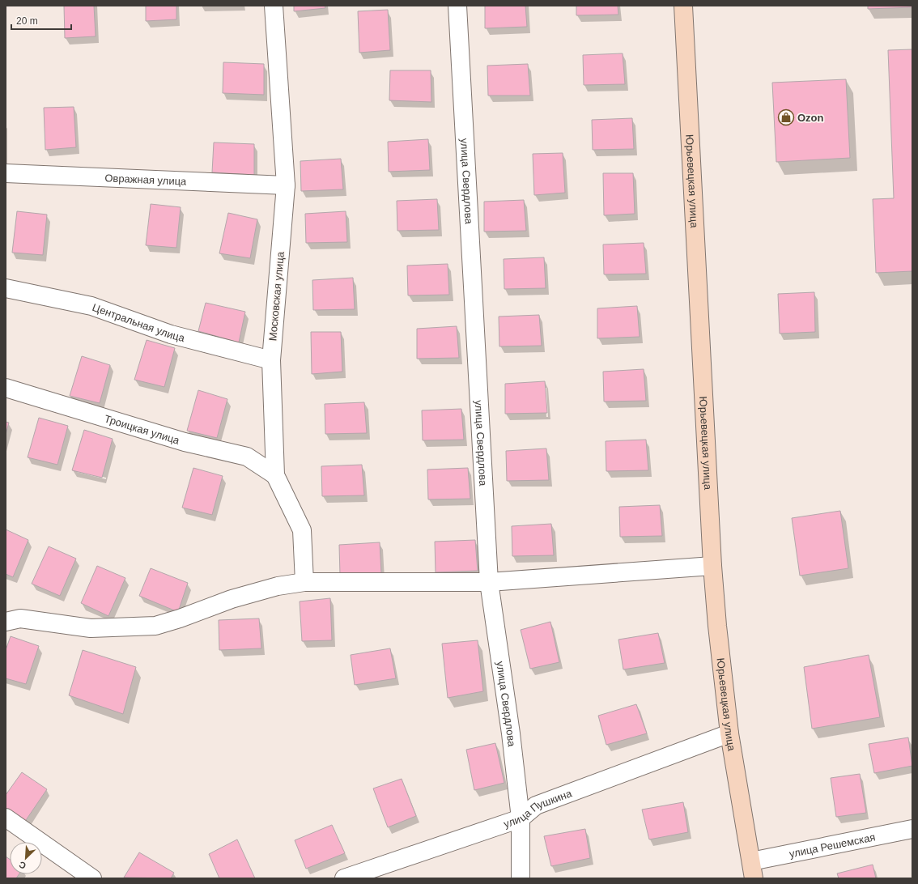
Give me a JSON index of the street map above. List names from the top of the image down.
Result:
{
  "streets": {
    "main road": ["Юрьевецкая улица"],
    "street": [
      "Овражная улица",
      "улица Свердлова",
      "Московская улица",
      "Центральная улица",
      "Троицкая улица",
      "улица Пушкина",
      "улица Решемская"
    ]
  },
  "crossings": [
    ["Овражная улица", "Московская улица"],
    ["улица Свердлова", "улица Пушкина"],
    ["Юрьевецкая улица", "улица Пушкина"],
    ["Юрьевецкая улица", "улица Решемская"],
    ["Московская улица", "Центральная улица"],
    ["Московская улица", "Троицкая улица"]
  ],
  "places": {
    "shop": ["Ozon"]
  },
  "scale_bar": "20 m",
  "north": "bottom left"
}
